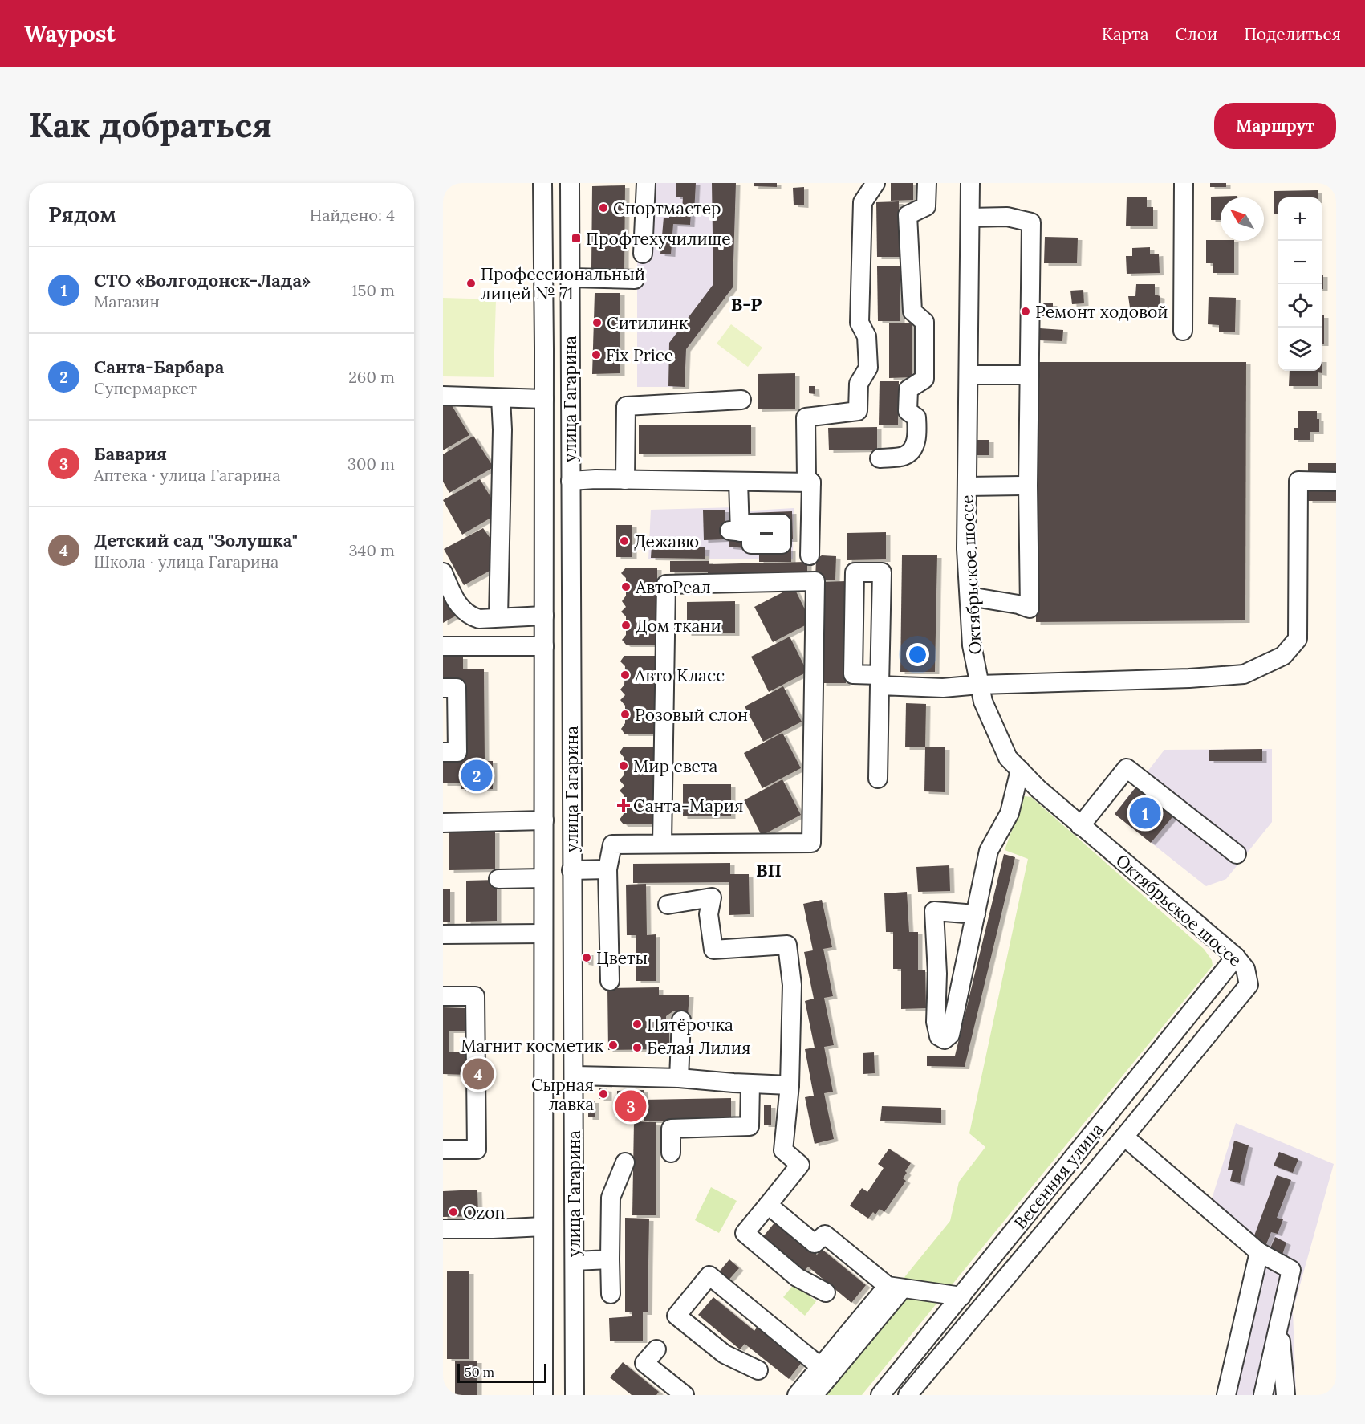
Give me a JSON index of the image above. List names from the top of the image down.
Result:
{
  "streets": {
    "street": ["улица Гагарина", "Октябрьское шоссе", "Весенняя улица"]
  },
  "crossings": [
    ["Октябрьское шоссе", "Весенняя улица"]
  ],
  "districts": ["В-Р", "ВП"],
  "places": {
    "other": [
      "Спортмастер",
      "Профессиональный лицей № 71",
      "Ремонт ходовой",
      "Ситилинк",
      "Fix Price",
      "Дежавю",
      "АвтоРеал",
      "Дом ткани",
      "Авто Класс",
      "Розовый слон",
      "Мир света",
      "Цветы",
      "Пятёрочка",
      "Магнит косметик",
      "Белая Лилия",
      "Сырная лавка",
      "Ozon"
    ],
    "transit": ["Профтехучилище"],
    "health": ["Санта-Мария"]
  },
  "scale_bar": "50 m",
  "north": "top left",
  "page": {
    "header": "Waypost",
    "nav": ["Карта", "Слои", "Поделиться"],
    "buttons": "Маршрут",
    "title": "Как добраться",
    "heading": ["Рядом", "Найдено: 4"],
    "map_buttons": ["+", "−"],
    "list": [
      {
        "mark": "1",
        "name": "СТО «Волгодонск-Лада»",
        "note": "Магазин",
        "value": "150 m"
      },
      {
        "mark": "2",
        "name": "Санта-Барбара",
        "note": "Супермаркет",
        "value": "260 m"
      },
      {
        "mark": "3",
        "name": "Бавария",
        "note": "Аптека · улица Гагарина",
        "value": "300 m"
      },
      {
        "mark": "4",
        "name": "Детский сад \"Золушка\"",
        "note": "Школа · улица Гагарина",
        "value": "340 m"
      }
    ],
    "pins": [
      "2",
      "1",
      "4",
      "3"
    ],
    "scale": "50 m"
  }
}
